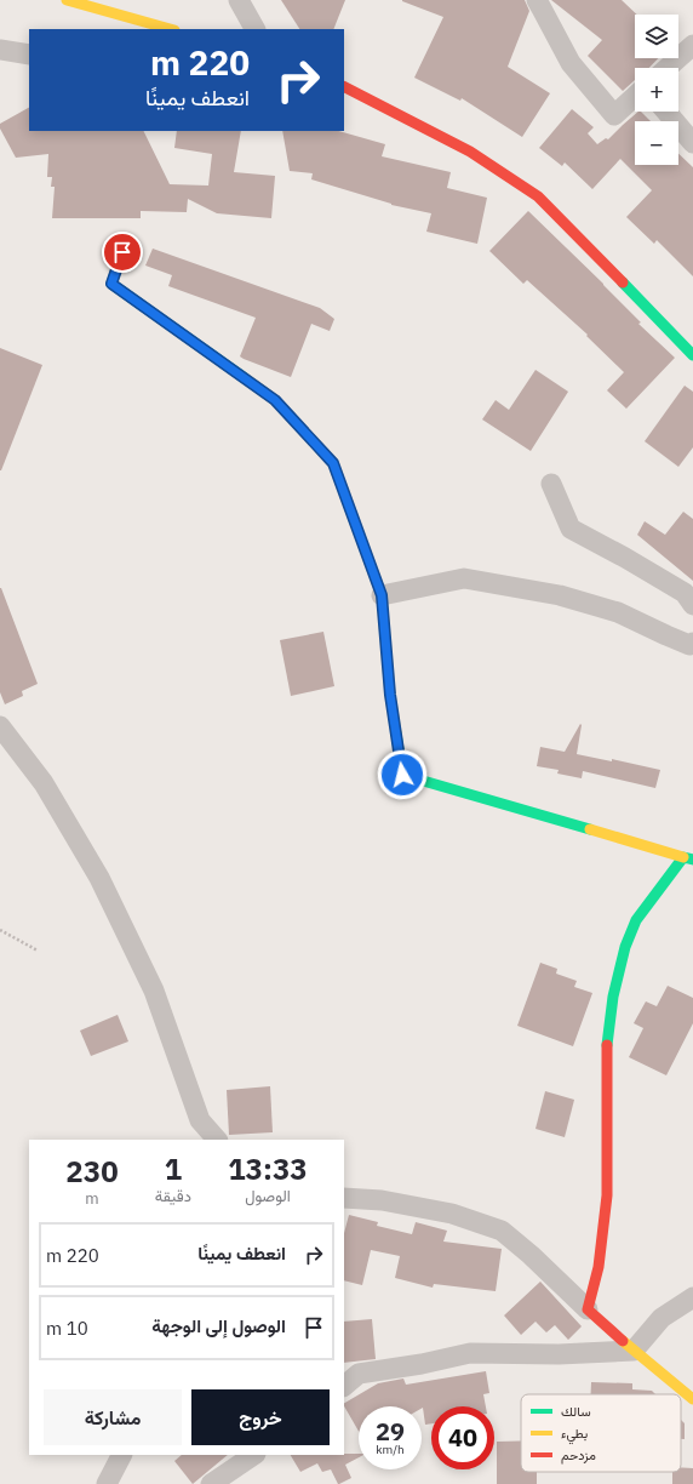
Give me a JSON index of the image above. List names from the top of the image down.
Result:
{
  "legend": ["سالك", "بطيء", "مزدحم"],
  "page": {
    "map_buttons": ["+", "−"],
    "turn": ["220 m", "انعطف يمينًا"],
    "eta": [
      "13:33",
      "الوصول",
      "1",
      "دقيقة",
      "230",
      "m"
    ],
    "list": [
      {
        "name": "انعطف يمينًا",
        "value": "220 m"
      },
      {
        "name": "الوصول إلى الوجهة",
        "value": "10 m"
      }
    ],
    "buttons": ["خروج", "مشاركة"],
    "speed": "29 km/h",
    "limit": "40"
  }
}
